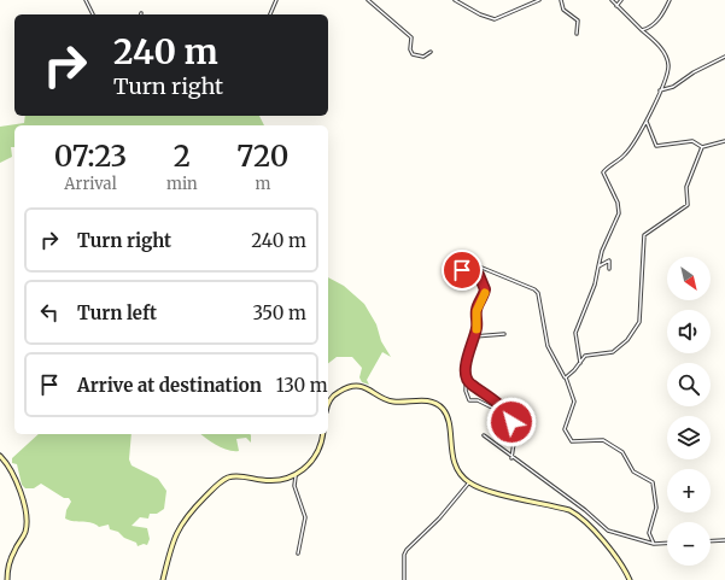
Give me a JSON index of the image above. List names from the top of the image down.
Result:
{
  "north": "bottom right",
  "page": {
    "turn": ["240 m", "Turn right"],
    "eta": [
      "07:23",
      "Arrival",
      "2",
      "min",
      "720",
      "m"
    ],
    "list": [
      {
        "name": "Turn right",
        "value": "240 m"
      },
      {
        "name": "Turn left",
        "value": "350 m"
      },
      {
        "name": "Arrive at destination",
        "value": "130 m"
      }
    ],
    "map_buttons": ["+", "−"]
  }
}
